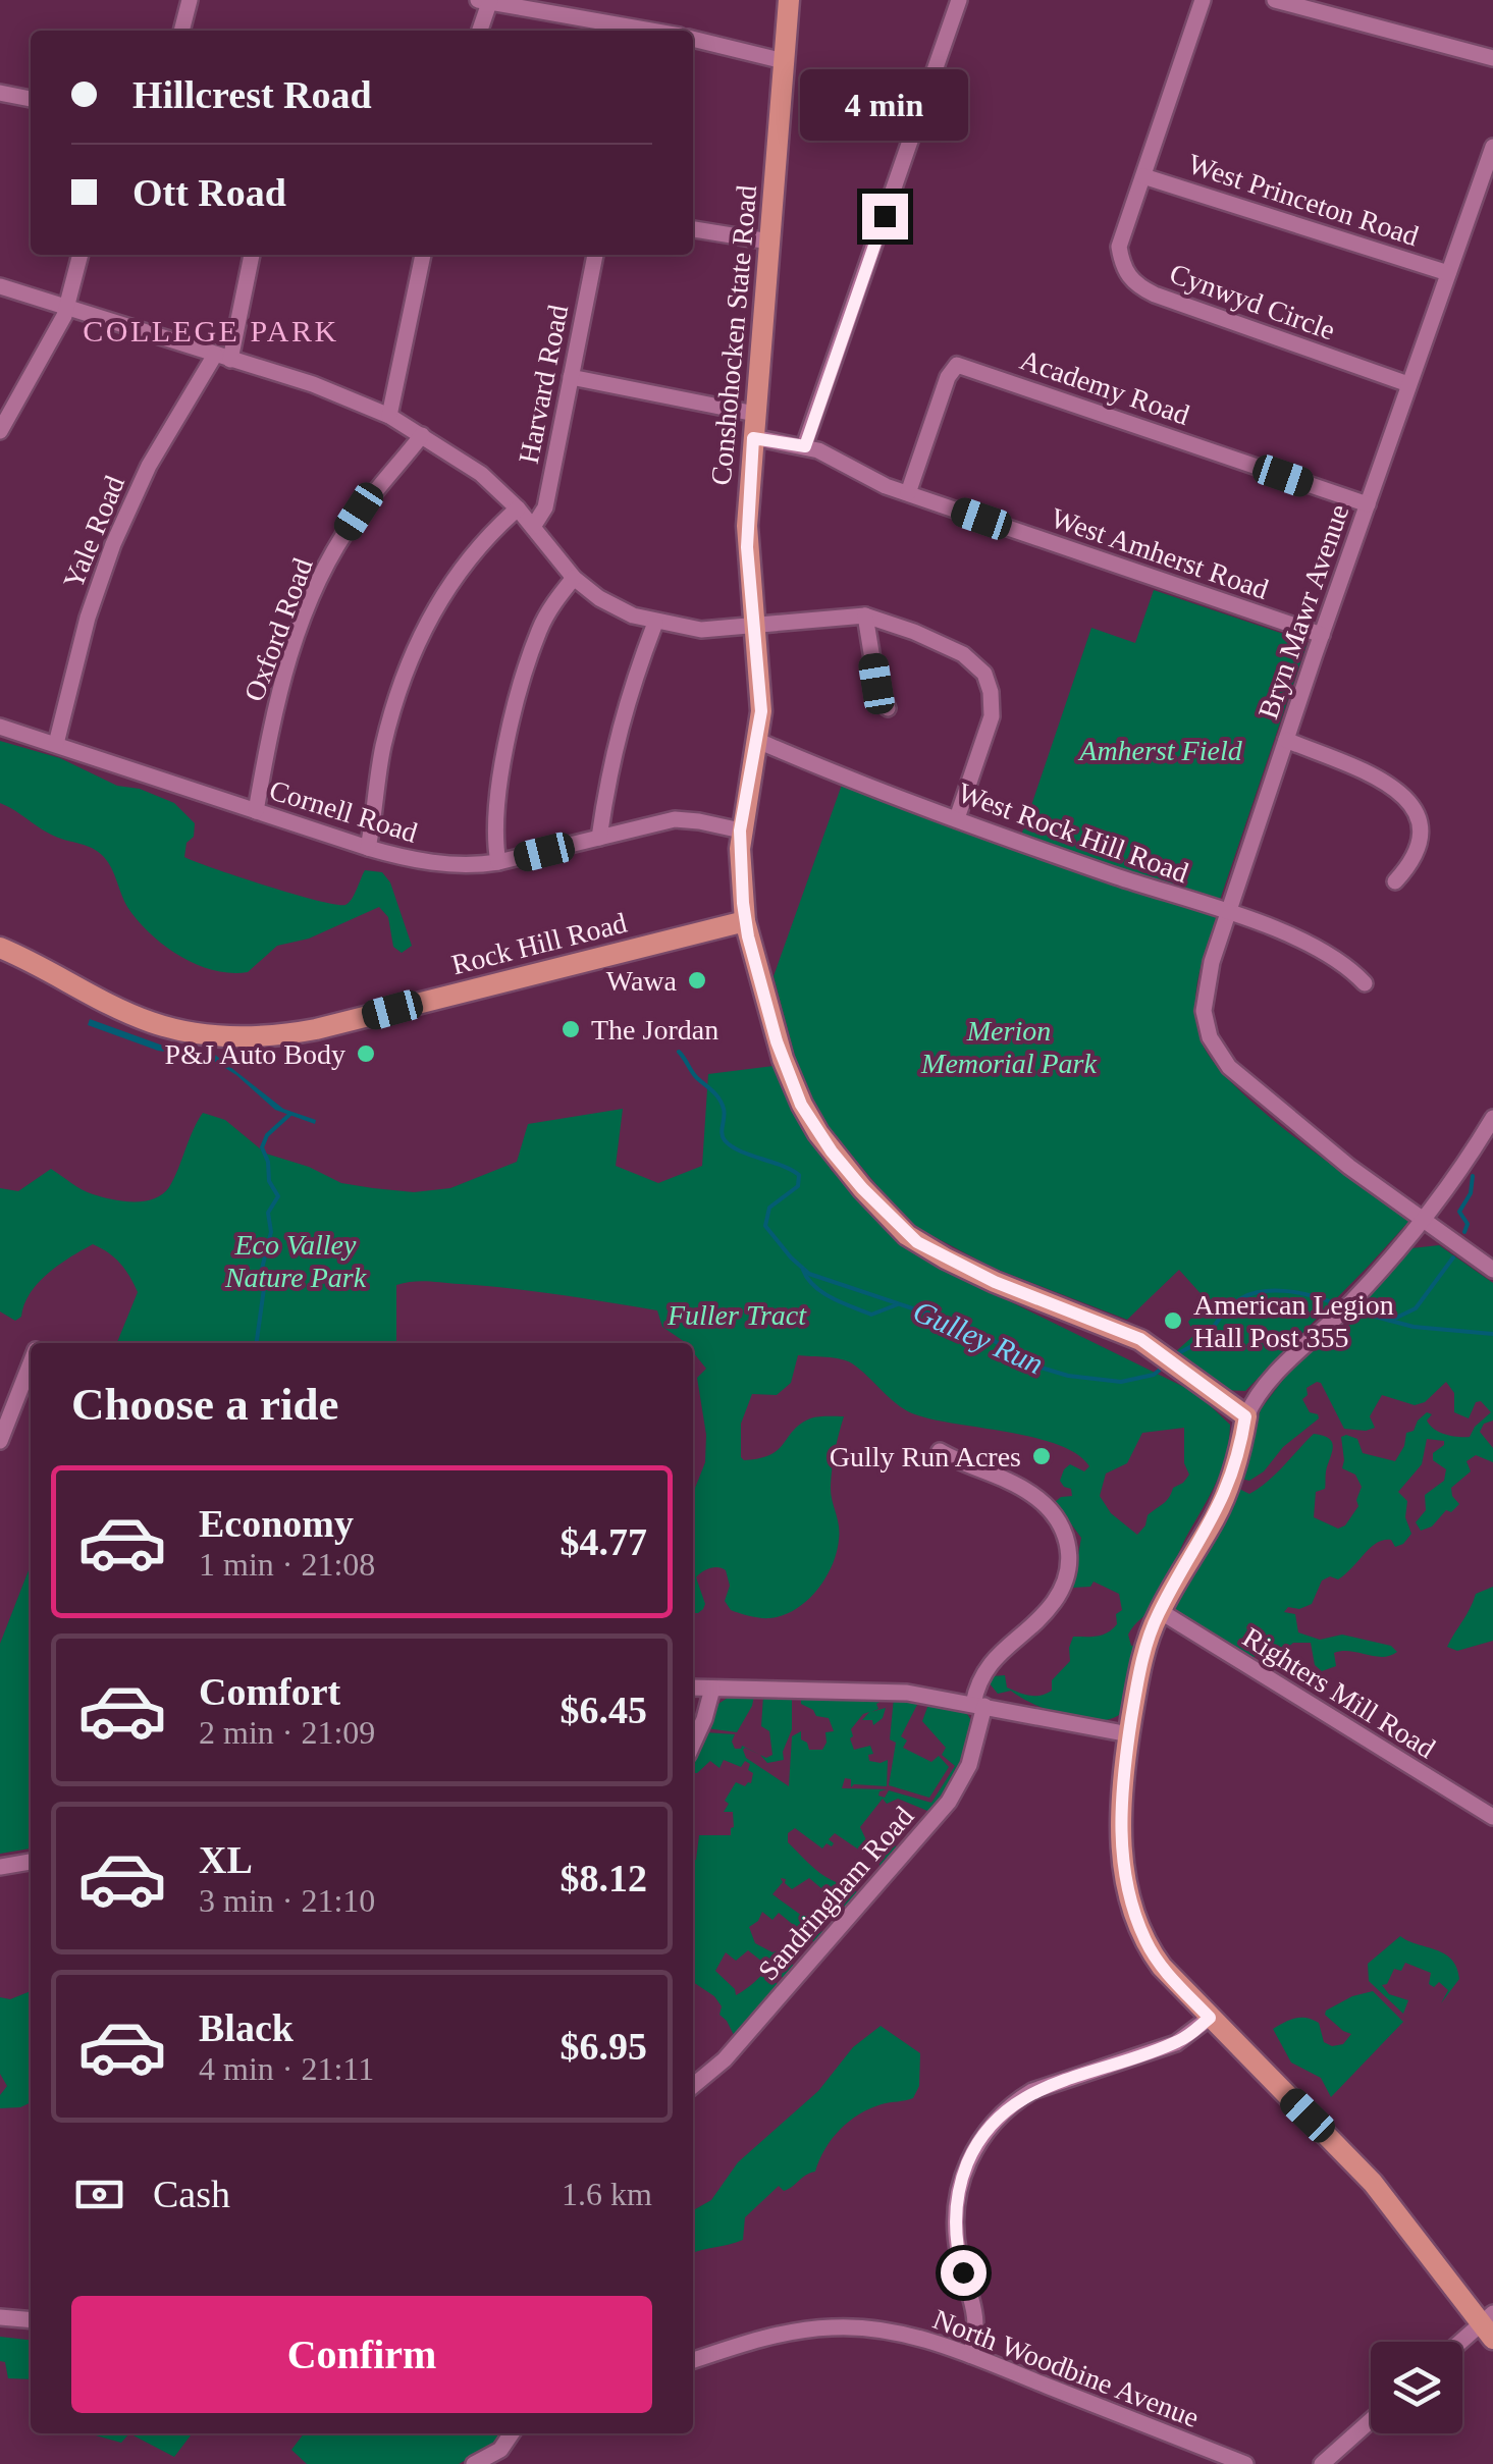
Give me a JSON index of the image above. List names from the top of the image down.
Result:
{
  "streets": {
    "main road": ["Conshohocken State Road", "Rock Hill Road"],
    "street": [
      "West Princeton Road",
      "Cynwyd Circle",
      "Harvard Road",
      "Academy Road",
      "Yale Road",
      "West Amherst Road",
      "Bryn Mawr Avenue",
      "Oxford Road",
      "Cornell Road",
      "West Rock Hill Road",
      "Righters Mill Road",
      "Sandringham Road",
      "North Woodbine Avenue"
    ]
  },
  "crossings": [
    ["West Princeton Road", "Cynwyd Circle"],
    ["West Princeton Road", "Bryn Mawr Avenue"],
    ["Cynwyd Circle", "Bryn Mawr Avenue"],
    ["Conshohocken State Road", "West Amherst Road"],
    ["Conshohocken State Road", "Cornell Road"],
    ["Conshohocken State Road", "West Rock Hill Road"],
    ["Conshohocken State Road", "Rock Hill Road"],
    ["Academy Road", "West Amherst Road"],
    ["Academy Road", "Bryn Mawr Avenue"],
    ["Yale Road", "Cornell Road"],
    ["West Amherst Road", "Bryn Mawr Avenue"],
    ["Bryn Mawr Avenue", "West Rock Hill Road"],
    ["Oxford Road", "Cornell Road"]
  ],
  "districts": ["COLLEGE PARK"],
  "water": ["Gulley Run"],
  "parks": [
    "Amherst Field",
    "Merion Memorial Park",
    "Eco Valley Nature Park",
    "Fuller Tract"
  ],
  "places": [
    "Wawa",
    "The Jordan",
    "P&J Auto Body",
    "American Legion Hall Post 355",
    "Gully Run Acres"
  ],
  "page": {
    "banner": ["Hillcrest Road", "Ott Road"],
    "bubble": "4 min",
    "heading": "Choose a ride",
    "list": [
      {
        "name": "Economy",
        "note": "1 min · 21:08",
        "value": "$4.77"
      },
      {
        "name": "Comfort",
        "note": "2 min · 21:09",
        "value": "$6.45"
      },
      {
        "name": "XL",
        "note": "3 min · 21:10",
        "value": "$8.12"
      },
      {
        "name": "Black",
        "note": "4 min · 21:11",
        "value": "$6.95"
      }
    ],
    "pay": ["Cash", "1.6 km"],
    "buttons": "Confirm"
  }
}
